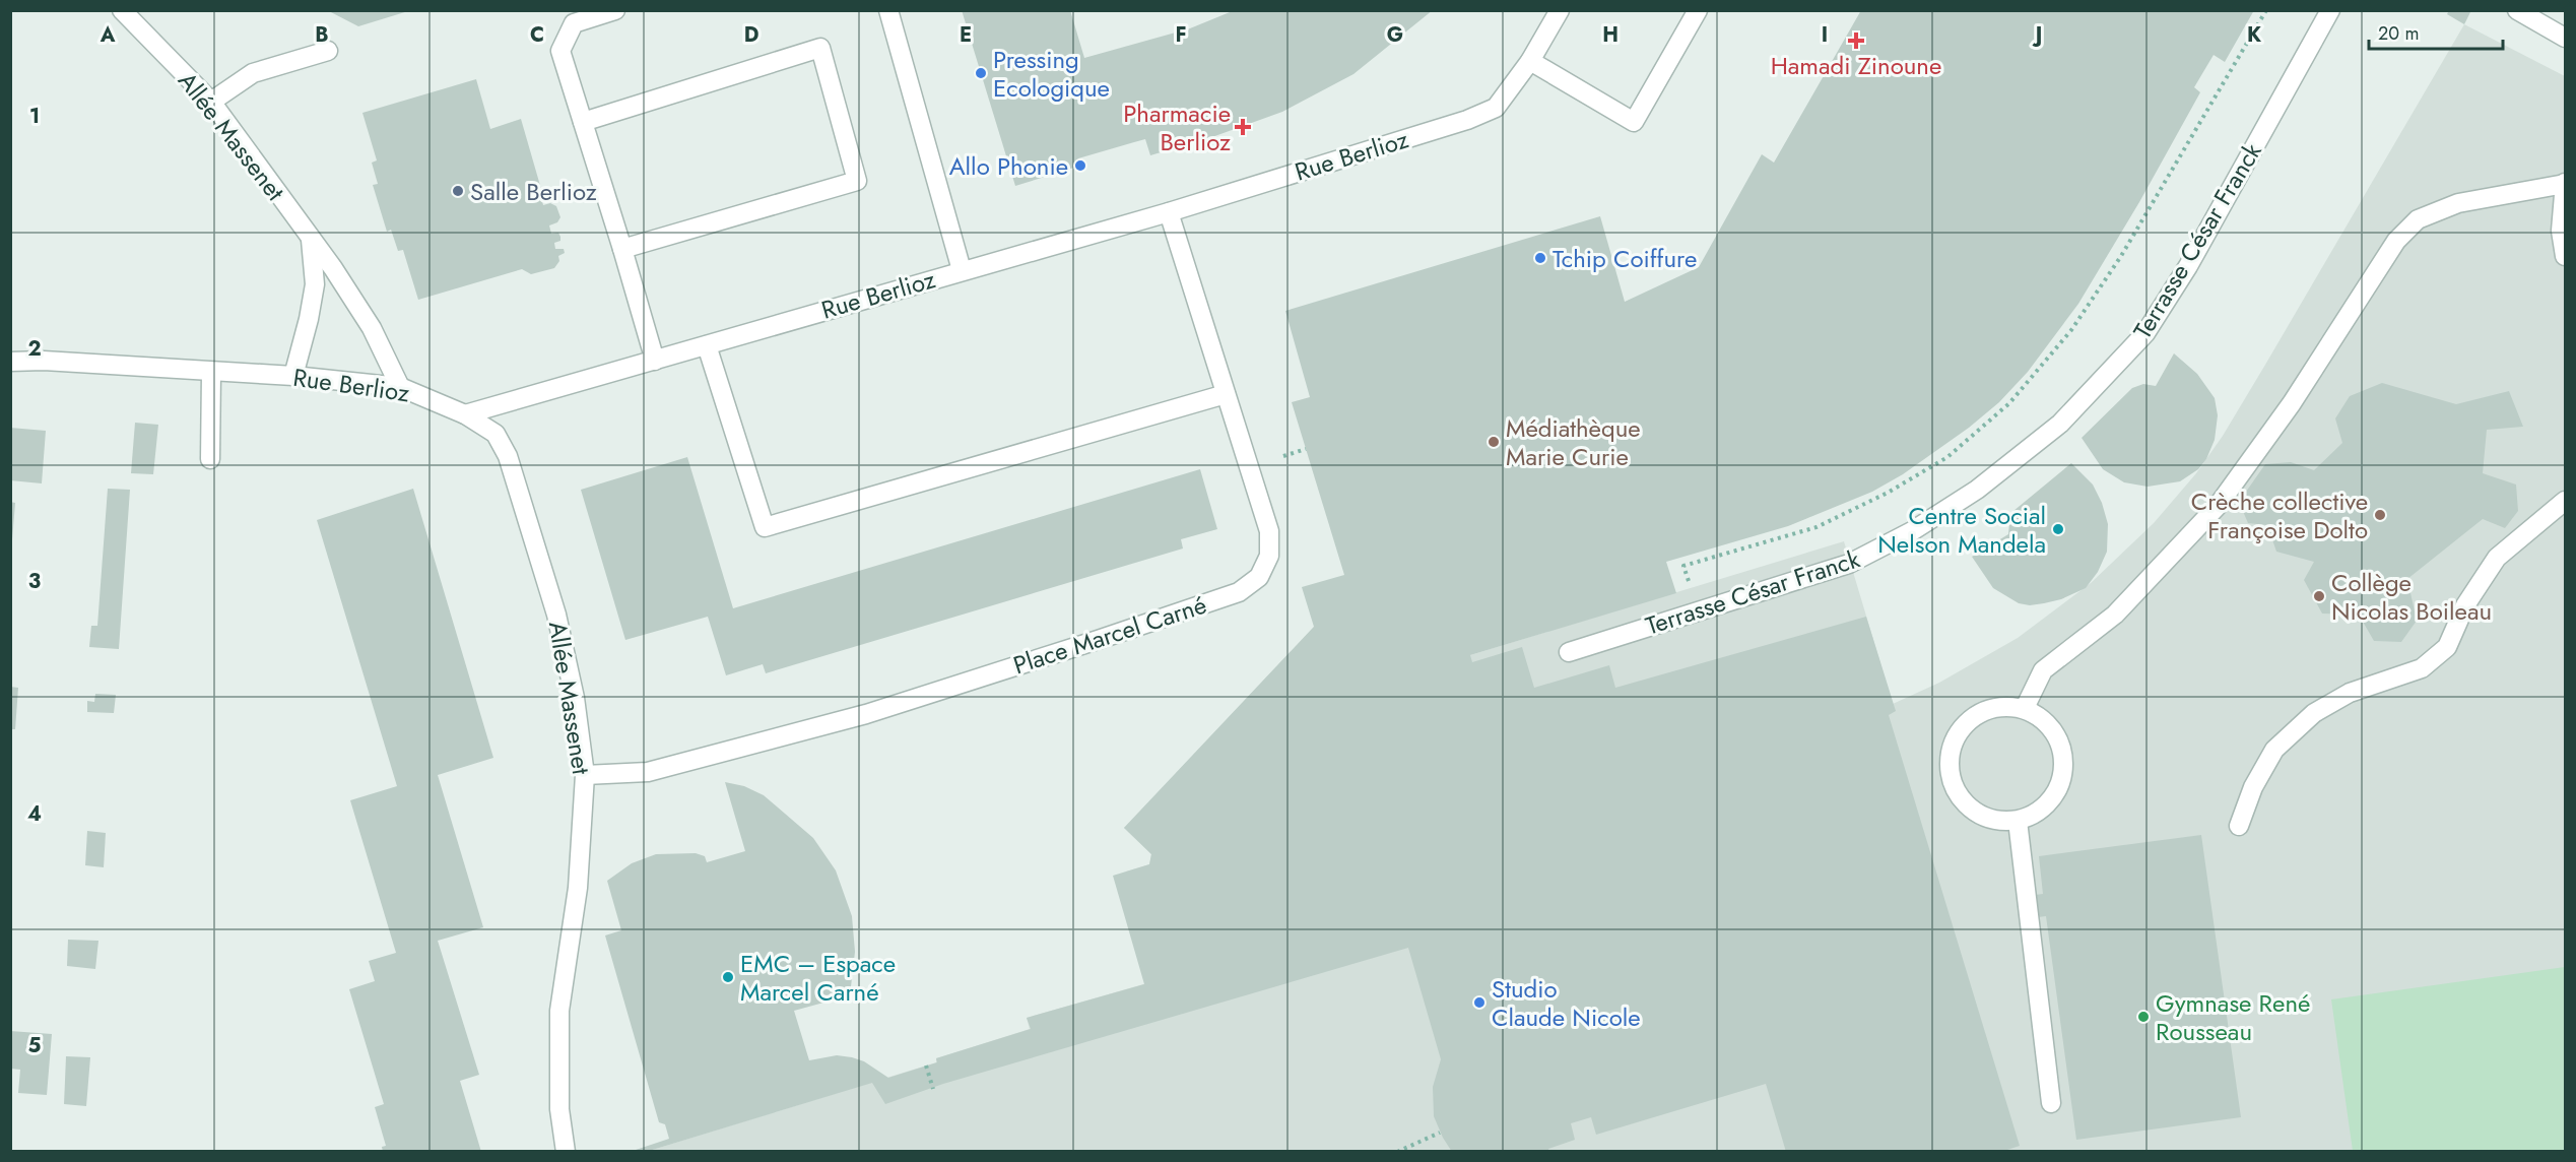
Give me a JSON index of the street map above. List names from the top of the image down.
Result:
{
  "streets": {
    "street": [
      "Allée Massenet",
      "Rue Berlioz",
      "Terrasse César Franck",
      "Place Marcel Carné"
    ]
  },
  "crossings": [
    ["Allée Massenet", "Rue Berlioz"],
    ["Allée Massenet", "Place Marcel Carné"],
    ["Rue Berlioz", "Place Marcel Carné"]
  ],
  "places": {
    "health": ["Hamadi Zinoune", "Pharmacie Berlioz"],
    "other": [
      "Pressing Ecologique",
      "Allo Phonie",
      "Salle Berlioz",
      "Tchip Coiffure",
      "Médiathèque Marie Curie",
      "Crèche collective Françoise Dolto",
      "Centre Social Nelson Mandela",
      "Collège Nicolas Boileau",
      "EMC – Espace Marcel Carné",
      "Studio Claude Nicole",
      "Gymnase René Rousseau"
    ]
  },
  "scale_bar": "20 m",
  "grid": {
    "columns": [
      "A",
      "B",
      "C",
      "D",
      "E",
      "F",
      "G",
      "H",
      "I",
      "J",
      "K"
    ],
    "rows": [
      "1",
      "2",
      "3",
      "4",
      "5"
    ]
  }
}
